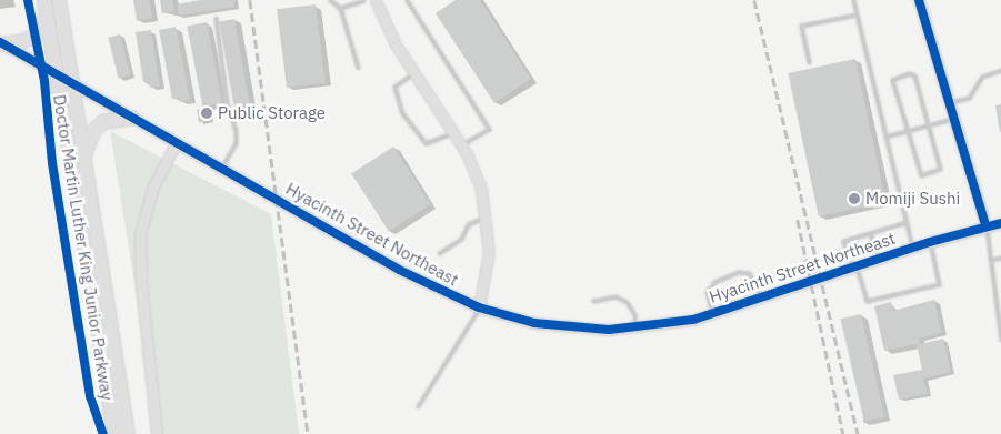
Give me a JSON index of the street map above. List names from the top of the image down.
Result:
{
  "streets": {
    "highway": ["Doctor Martin Luther King Junior Parkway"],
    "main road": ["Hyacinth Street Northeast"]
  },
  "crossings": [
    ["Hyacinth Street Northeast", "Doctor Martin Luther King Junior Parkway"]
  ],
  "places": ["Public Storage", "Momiji Sushi"]
}
